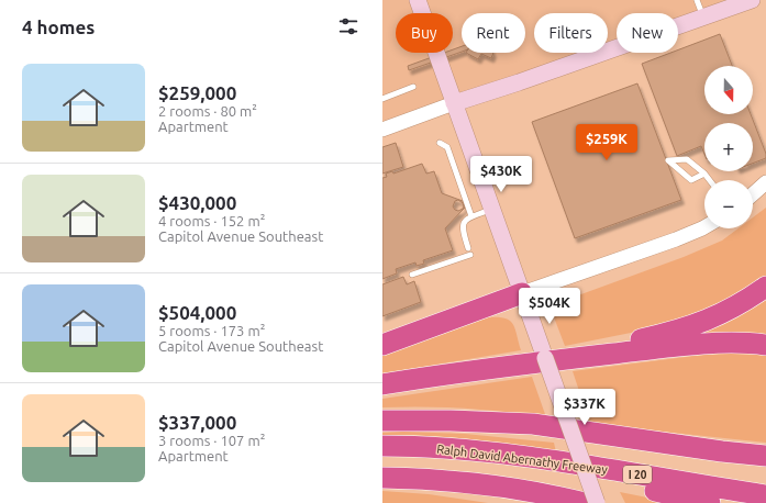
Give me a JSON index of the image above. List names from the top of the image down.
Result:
{
  "streets": {
    "highway": ["Ralph David Abernathy Freeway", "I 20"]
  },
  "north": "bottom",
  "page": {
    "heading": "4 homes",
    "chip": [
      "Buy",
      "Rent",
      "Filters",
      "New"
    ],
    "list": [
      {
        "name": "$259,000",
        "note": "2 rooms · 80 m² · Apartment"
      },
      {
        "name": "$430,000",
        "note": "4 rooms · 152 m² · Capitol Avenue Southeast"
      },
      {
        "name": "$504,000",
        "note": "5 rooms · 173 m² · Capitol Avenue Southeast"
      },
      {
        "name": "$337,000",
        "note": "3 rooms · 107 m² · Apartment"
      }
    ],
    "map_buttons": ["+", "−"],
    "price": [
      "$259K",
      "$430K",
      "$504K",
      "$337K"
    ]
  }
}
